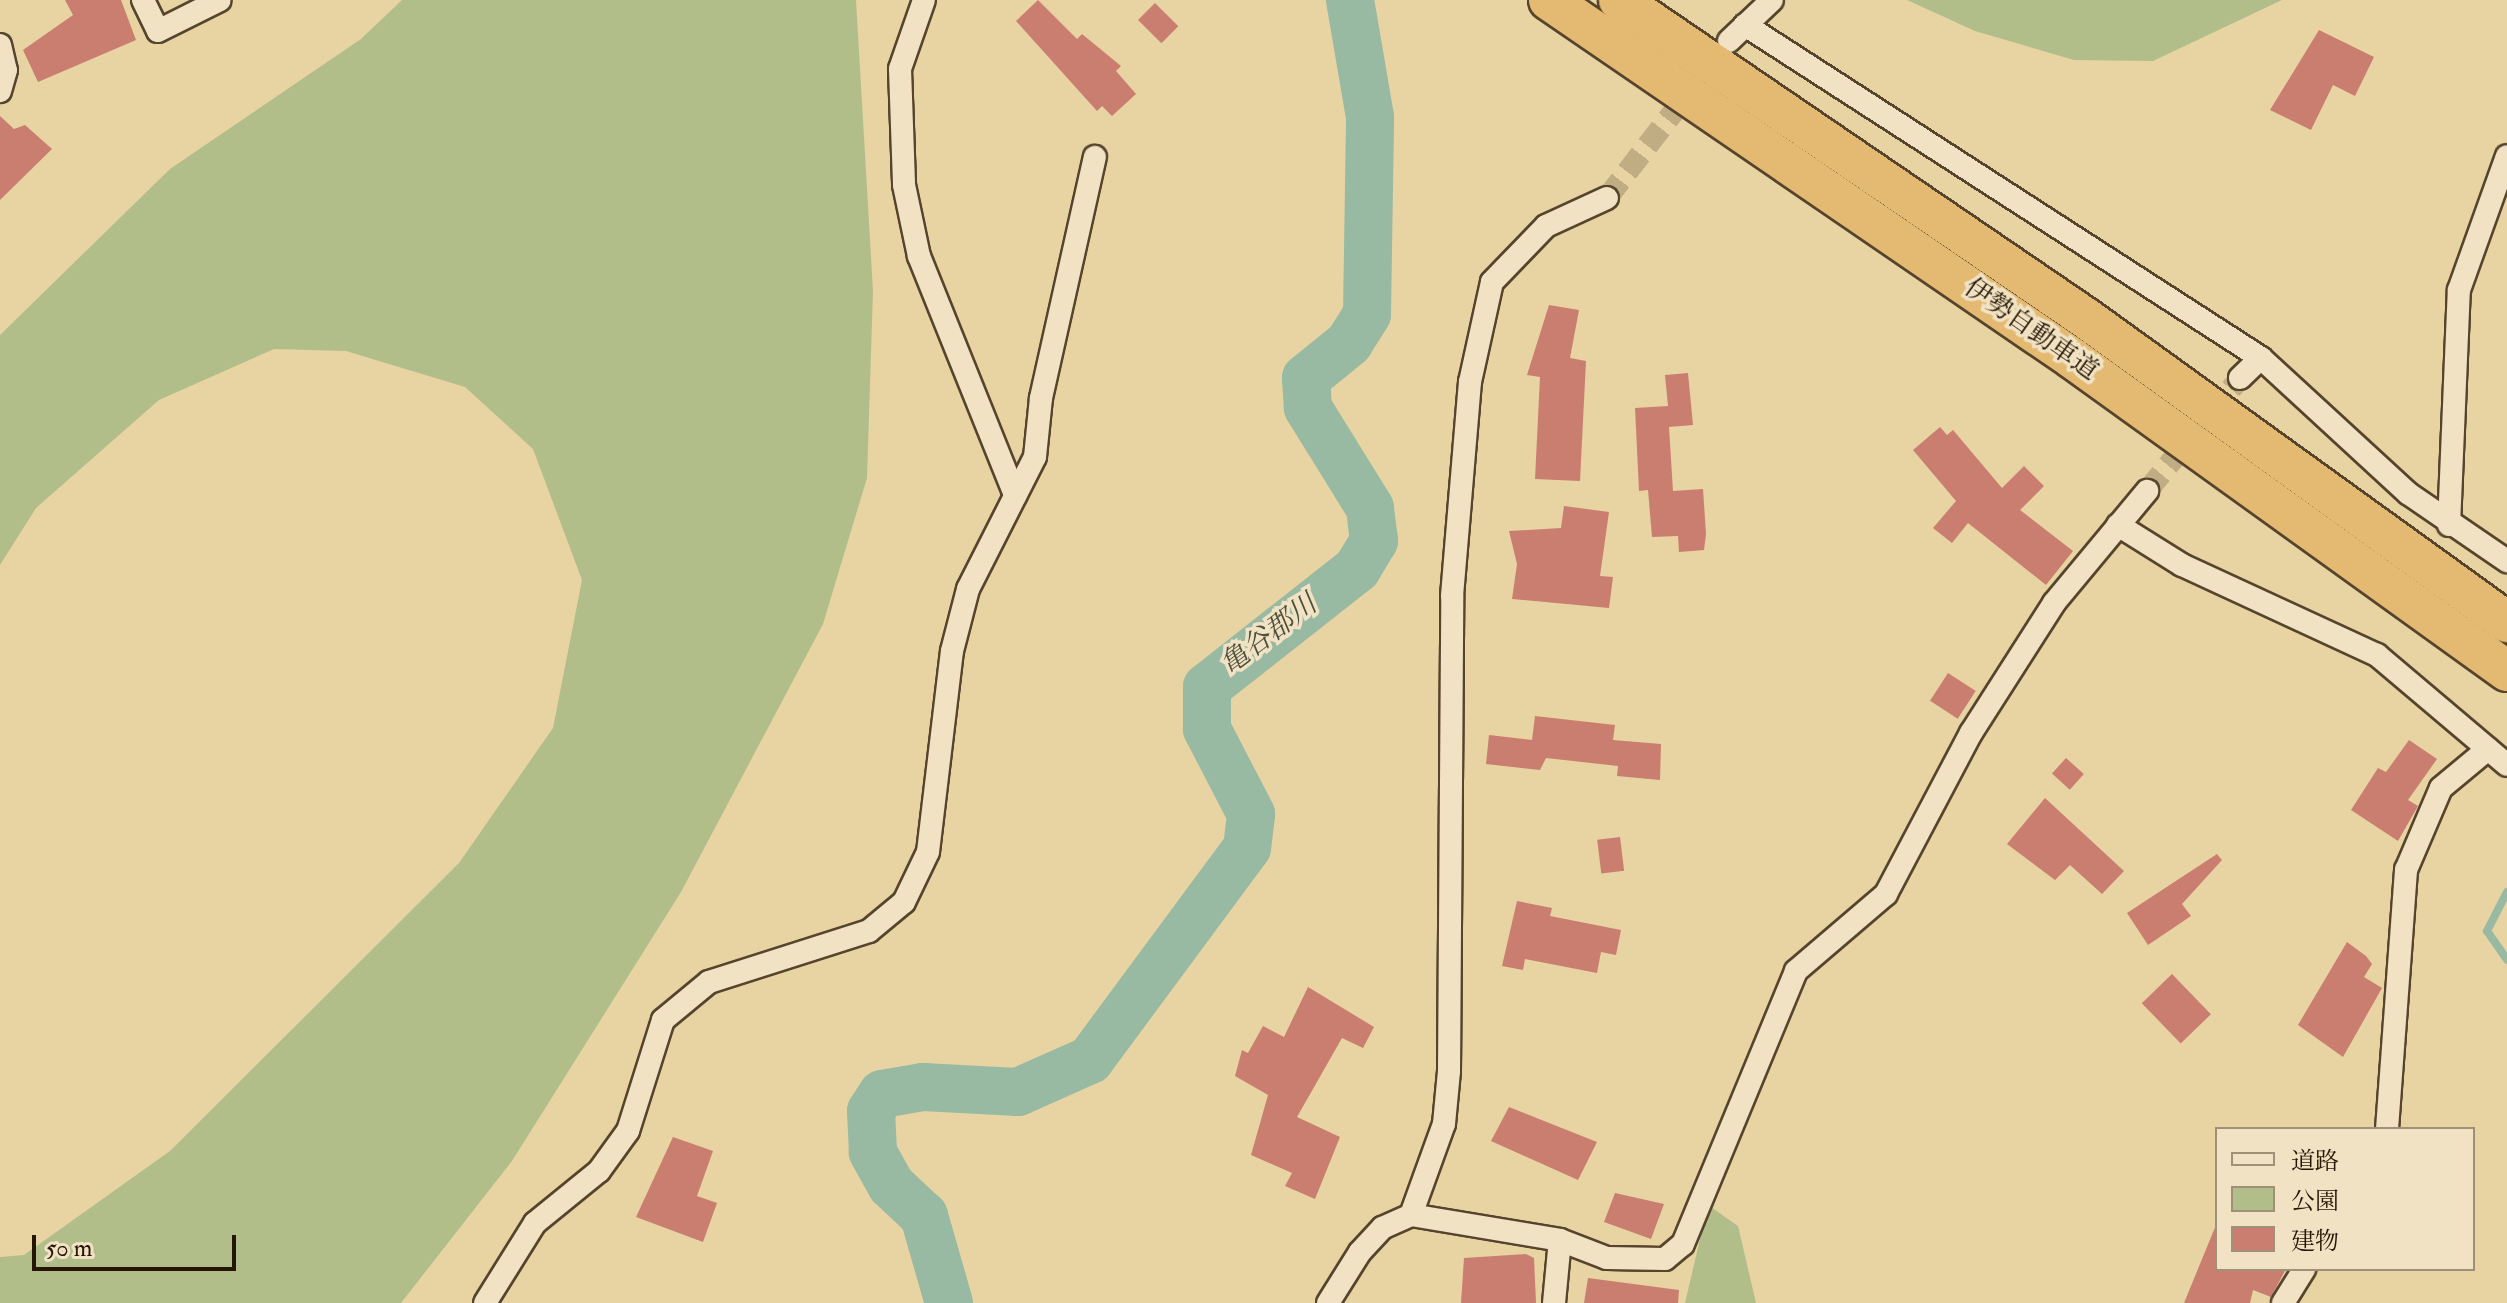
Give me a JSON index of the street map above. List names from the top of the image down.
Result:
{
  "streets": {
    "highway": ["伊勢自動車道"]
  },
  "water": ["亀谷郡川"],
  "legend": ["道路", "公園", "建物"],
  "scale_bar": "50 m"
}
